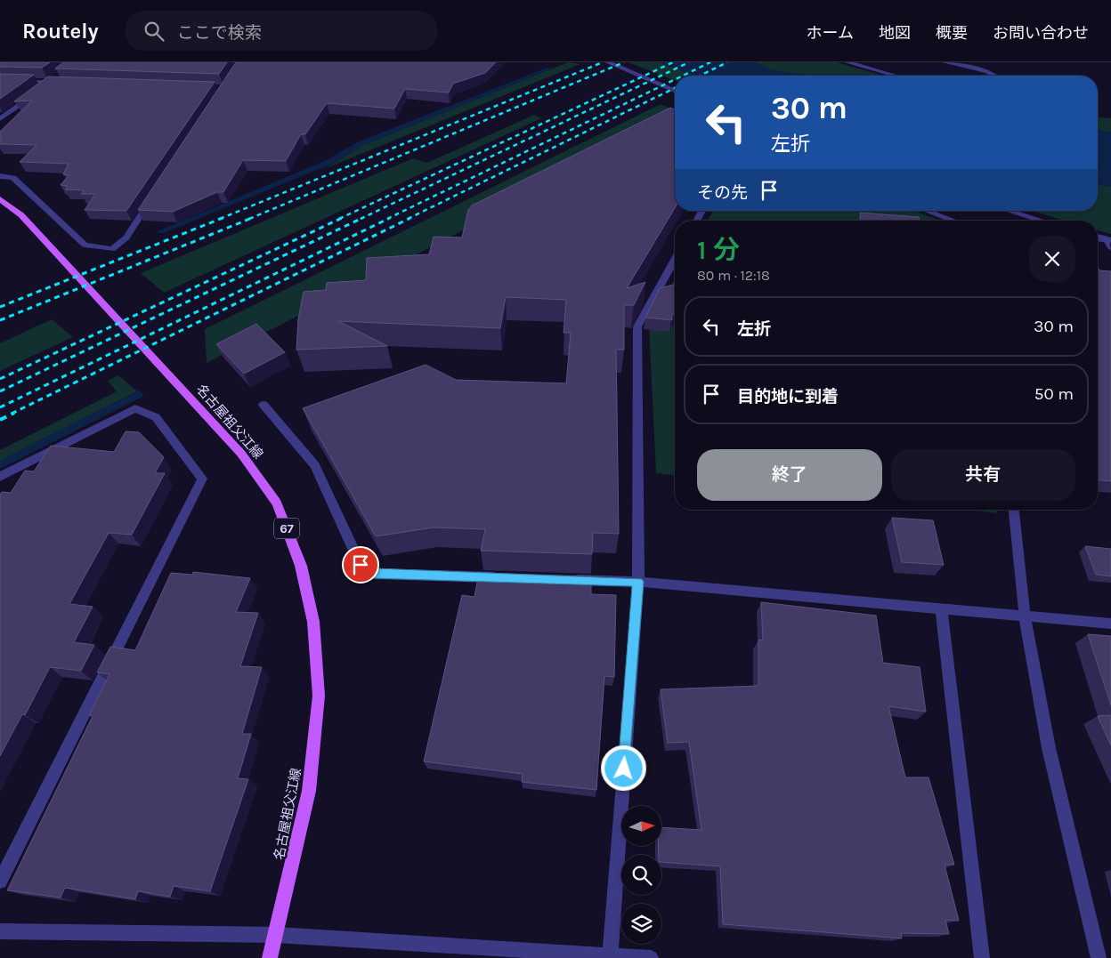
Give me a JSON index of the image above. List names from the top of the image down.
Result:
{
  "streets": {
    "main road": ["名古屋祖父江線", "67"]
  },
  "north": "right",
  "page": {
    "header": "Routely",
    "search": "ここで検索",
    "nav": [
      "ホーム",
      "地図",
      "概要",
      "お問い合わせ"
    ],
    "turn": ["30 m", "左折"],
    "then": "その先",
    "heading": ["1 分", "80 m · 12:18"],
    "list": [
      {
        "name": "左折",
        "value": "30 m"
      },
      {
        "name": "目的地に到着",
        "value": "50 m"
      }
    ],
    "buttons": ["終了", "共有"]
  }
}
